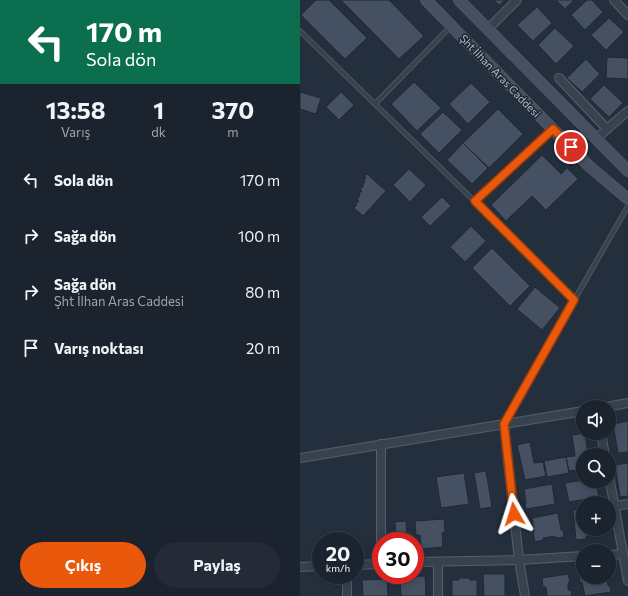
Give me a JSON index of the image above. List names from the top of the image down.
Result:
{
  "streets": {
    "main road": ["Şht İlhan Aras Caddesi"]
  },
  "page": {
    "turn": ["170 m", "Sola dön"],
    "eta": [
      "13:58",
      "Varış",
      "1",
      "dk",
      "370",
      "m"
    ],
    "list": [
      {
        "name": "Sola dön",
        "value": "170 m"
      },
      {
        "name": "Sağa dön",
        "value": "100 m"
      },
      {
        "name": "Sağa dön",
        "note": "Şht İlhan Aras Caddesi",
        "value": "80 m"
      },
      {
        "name": "Varış noktası",
        "value": "20 m"
      }
    ],
    "map_buttons": ["+", "−"],
    "speed": "20 km/h",
    "limit": "30",
    "buttons": ["Çıkış", "Paylaş"]
  }
}
